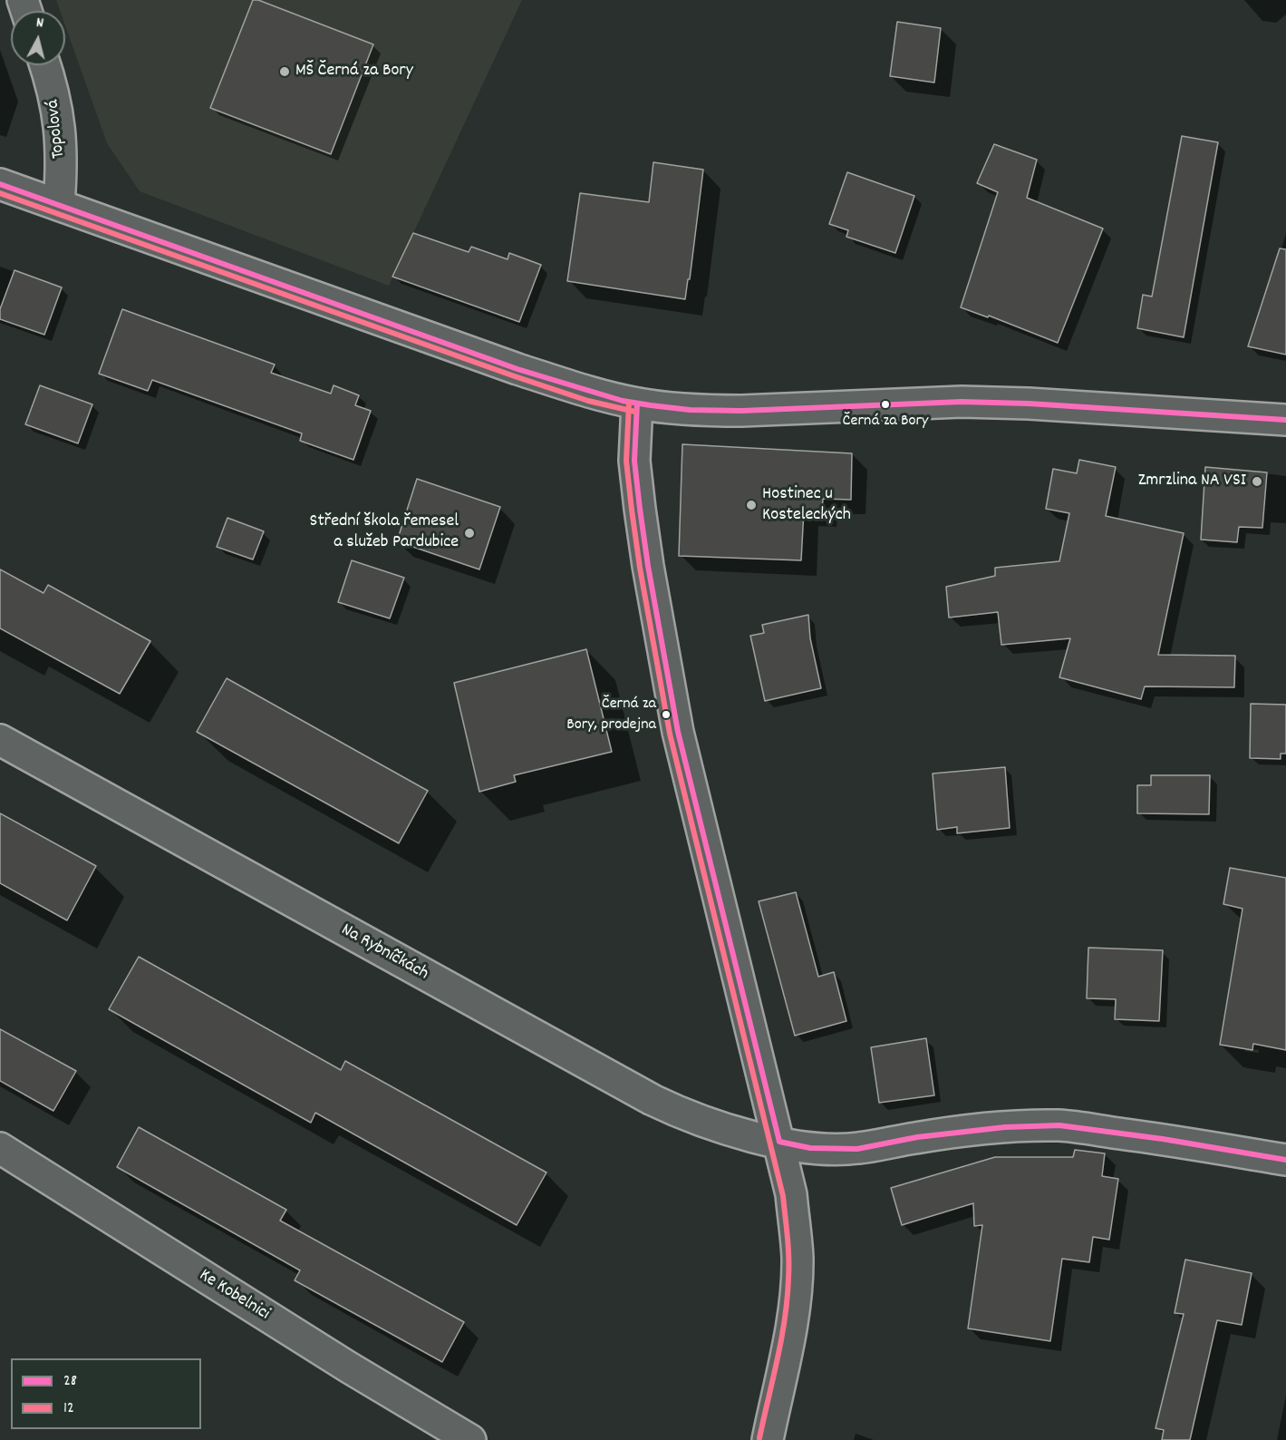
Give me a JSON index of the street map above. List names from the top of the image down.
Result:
{
  "streets": {
    "street": ["Topolová", "Na Rybníčkách", "Ke Kobelnici"]
  },
  "places": [
    "MŠ Černá za Bory",
    "Černá za Bory",
    "Zmrzlina NA VSI",
    "Hostinec u Kosteleckých",
    "Střední škola řemesel a služeb Pardubice",
    "Černá za Bory, prodejna"
  ],
  "lines": ["transit line 28", "transit line 12"],
  "legend": ["28", "12"],
  "north": "top"
}
